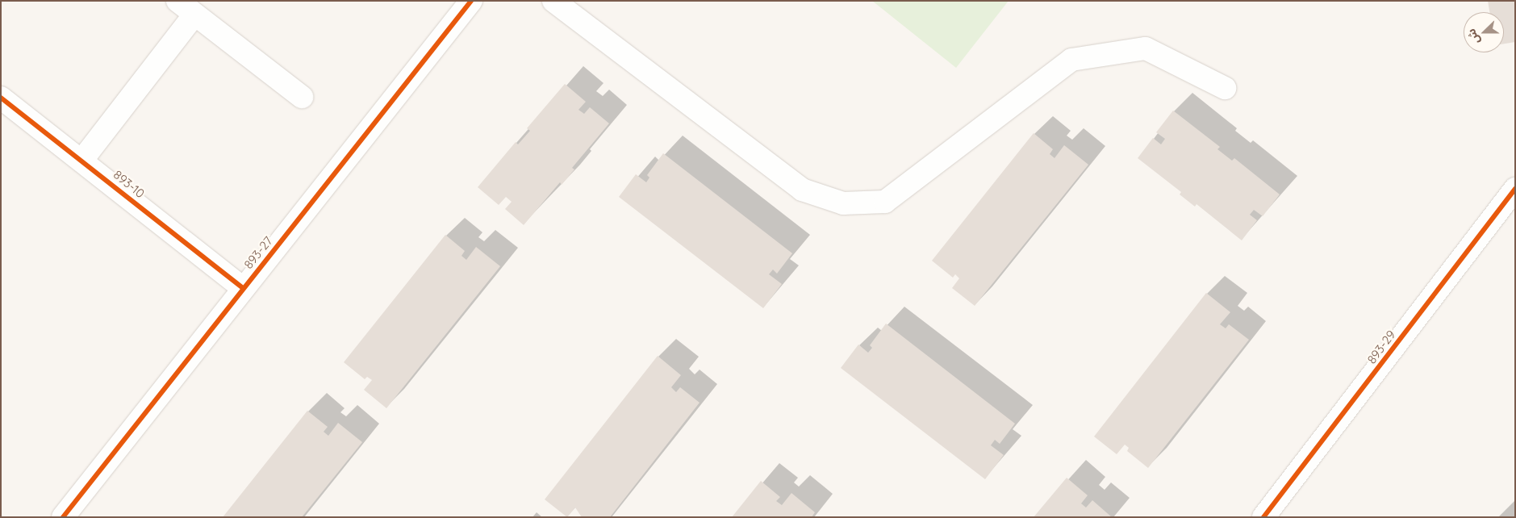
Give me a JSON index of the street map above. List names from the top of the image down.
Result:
{
  "streets": {
    "street": ["893-10", "893-27", "893-29"]
  },
  "crossings": [
    ["893-10", "893-27"]
  ],
  "north": "left"
}
